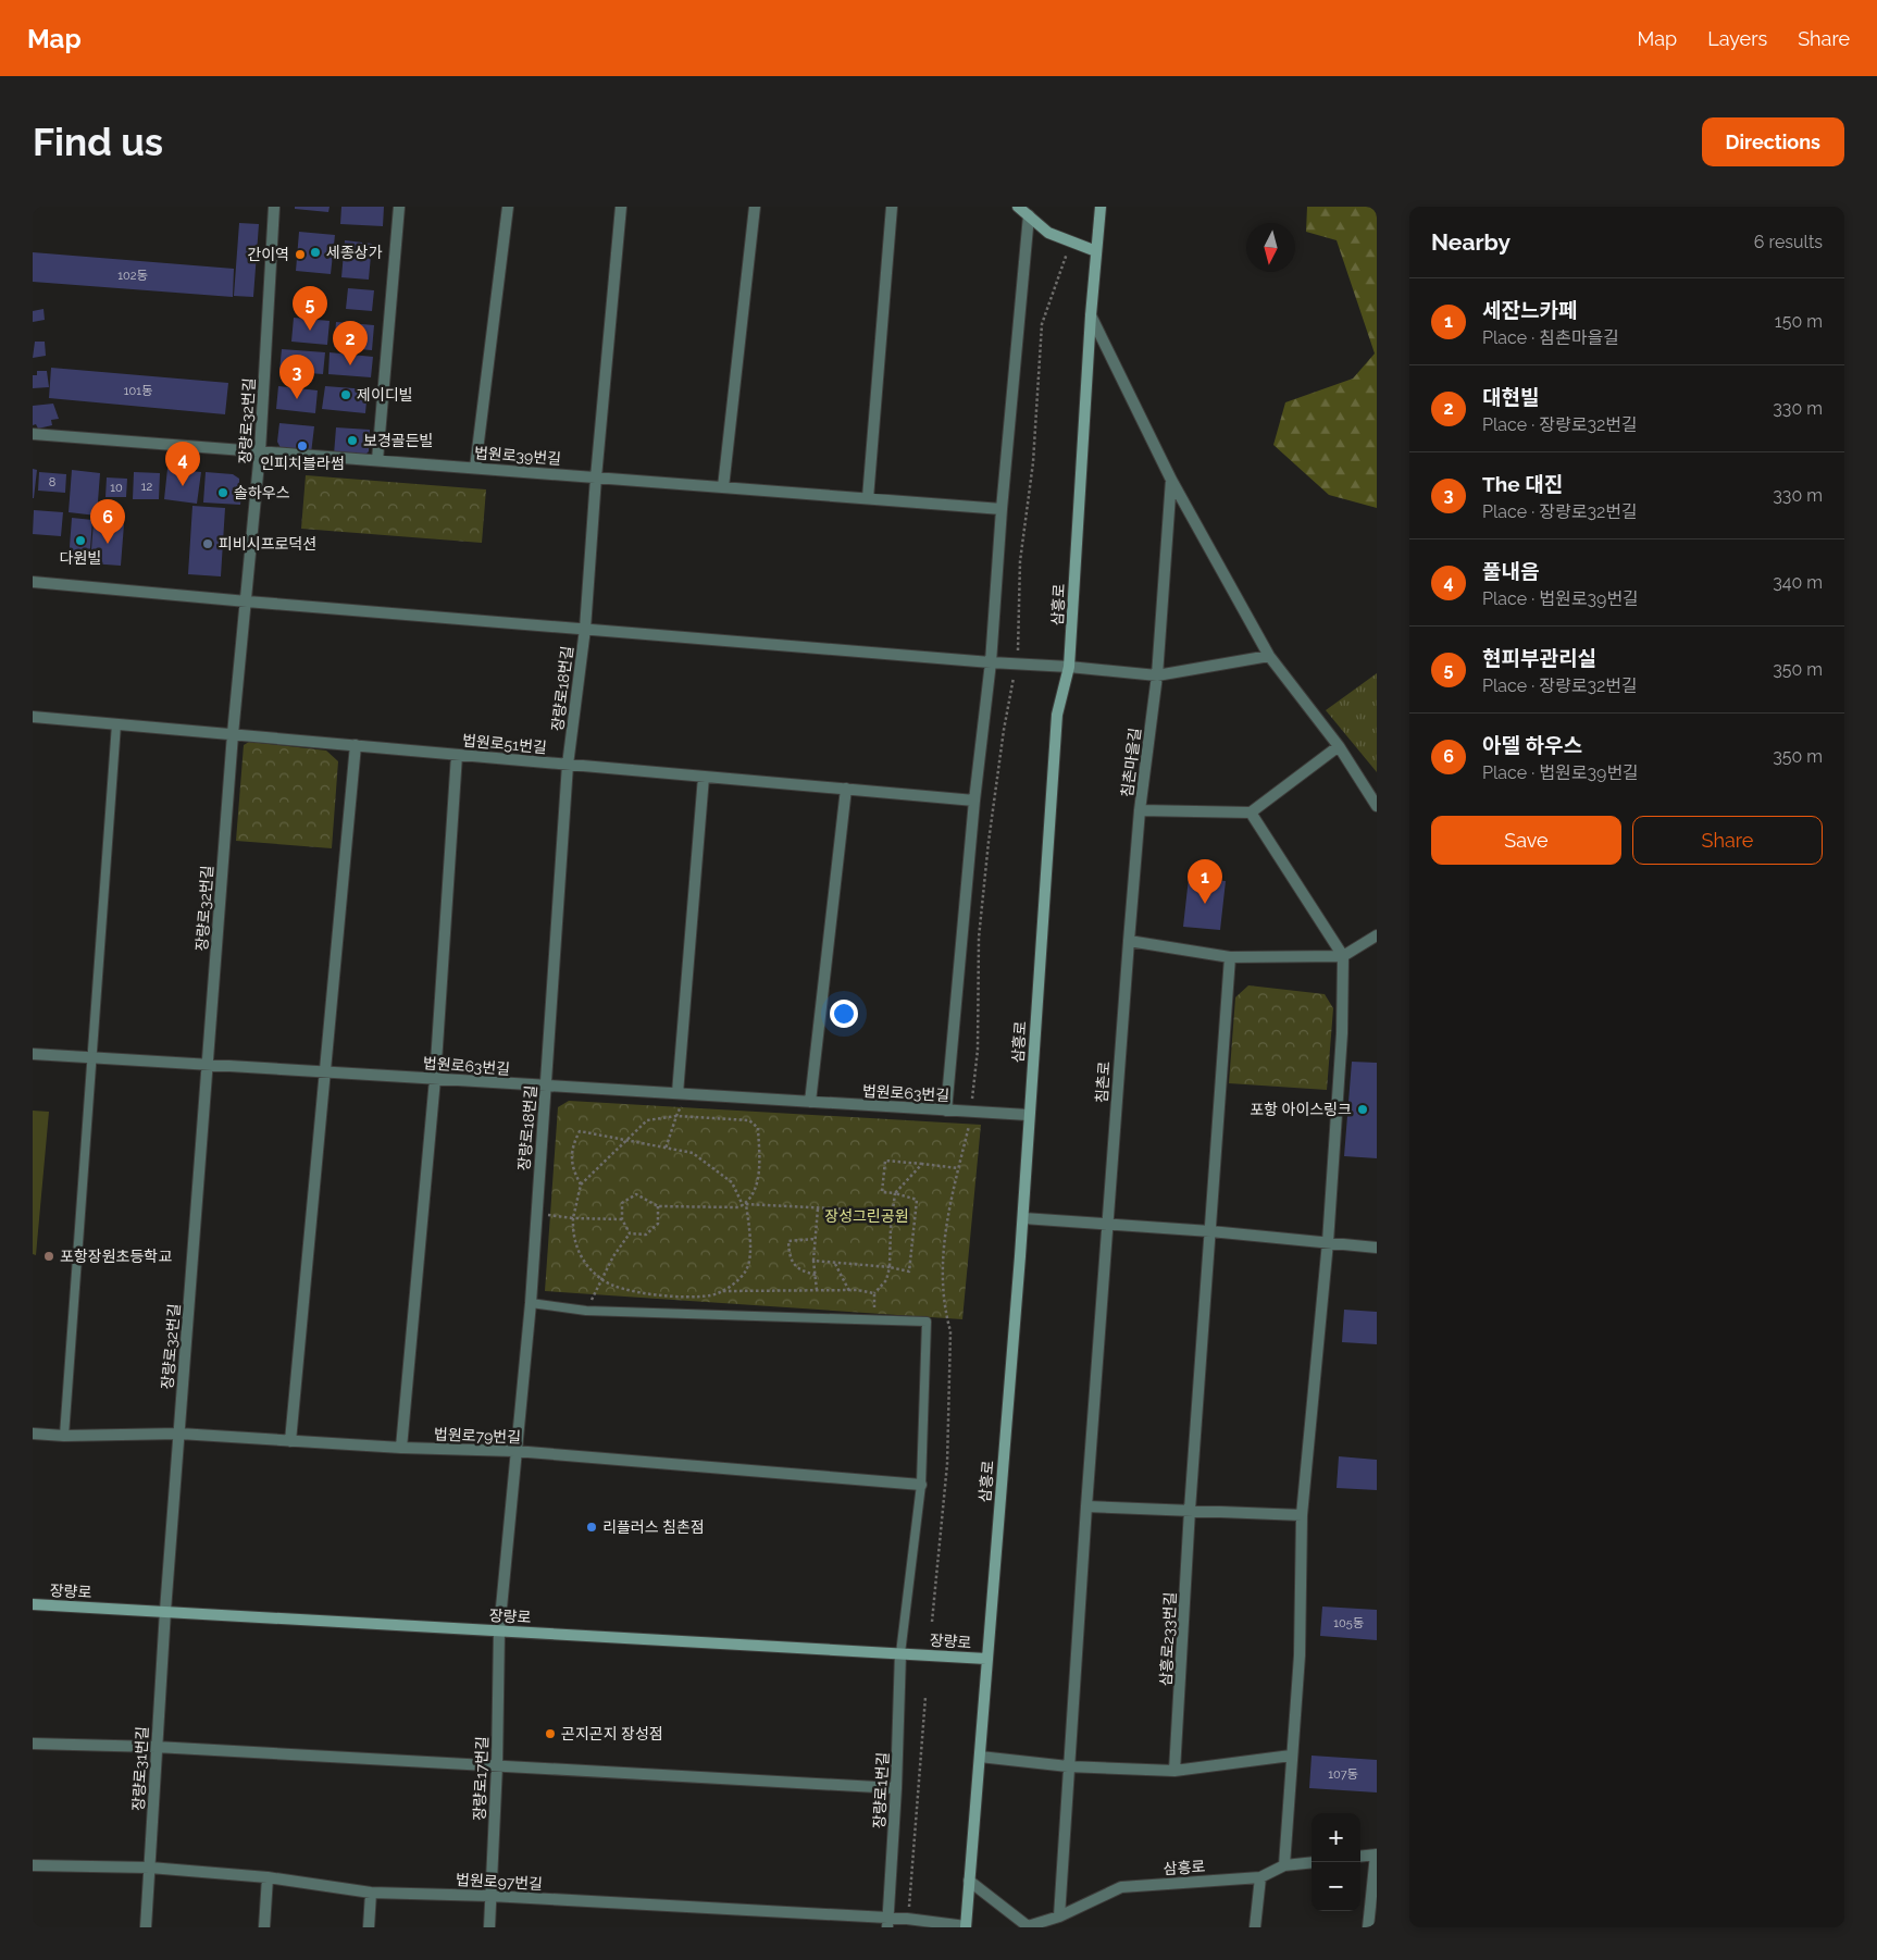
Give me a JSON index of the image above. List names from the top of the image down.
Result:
{
  "streets": {
    "main road": ["삼흥로", "장량로"],
    "street": [
      "장량로32번길",
      "법원로39번길",
      "장량로18번길",
      "법원로51번길",
      "침촌마을길",
      "법원로63번길",
      "침촌로",
      "법원로79번길",
      "삼흥로233번길",
      "장량로31번길",
      "장량로17번길",
      "장량로1번길",
      "법원로97번길"
    ]
  },
  "crossings": [
    ["장량로32번길", "법원로39번길"],
    ["장량로32번길", "법원로51번길"],
    ["장량로32번길", "법원로63번길"],
    ["장량로32번길", "법원로79번길"],
    ["장량로32번길", "장량로"],
    ["장량로32번길", "장량로31번길"],
    ["법원로39번길", "장량로18번길"],
    ["삼흥로", "법원로63번길"],
    ["삼흥로", "장량로"],
    ["삼흥로", "법원로97번길"],
    ["장량로18번길", "법원로51번길"],
    ["장량로18번길", "법원로63번길"],
    ["장량로18번길", "법원로79번길"],
    ["장량로18번길", "장량로"],
    ["장량로18번길", "장량로17번길"],
    ["침촌마을길", "침촌로"],
    ["장량로", "장량로31번길"],
    ["장량로", "장량로17번길"],
    ["장량로", "장량로1번길"],
    ["장량로31번길", "법원로97번길"],
    ["장량로17번길", "법원로97번길"],
    ["장량로1번길", "법원로97번길"]
  ],
  "parks": ["장성그린공원"],
  "places": [
    "세종상가",
    "간이역",
    "제이디빌",
    "보경골든빌",
    "인피치블라썸",
    "솔하우스",
    "다원빌",
    "피비시프로덕션",
    "포항 아이스링크",
    "포항장원초등학교",
    "리플러스 침촌점",
    "곤지곤지 장성점"
  ],
  "house_numbers": [
    "102동",
    "101동",
    "8",
    "12",
    "10",
    "105동",
    "107동"
  ],
  "north": "bottom",
  "page": {
    "header": "Map",
    "nav": ["Map", "Layers", "Share"],
    "buttons": [
      "Directions",
      ["Save", "Share"]
    ],
    "title": "Find us",
    "heading": ["Nearby", "6 results"],
    "list": [
      {
        "mark": "1",
        "name": "세잔느카페",
        "note": "Place · 침촌마을길",
        "value": "150 m"
      },
      {
        "mark": "2",
        "name": "대현빌",
        "note": "Place · 장량로32번길",
        "value": "330 m"
      },
      {
        "mark": "3",
        "name": "The 대진",
        "note": "Place · 장량로32번길",
        "value": "330 m"
      },
      {
        "mark": "4",
        "name": "풀내음",
        "note": "Place · 법원로39번길",
        "value": "340 m"
      },
      {
        "mark": "5",
        "name": "현피부관리실",
        "note": "Place · 장량로32번길",
        "value": "350 m"
      },
      {
        "mark": "6",
        "name": "아델 하우스",
        "note": "Place · 법원로39번길",
        "value": "350 m"
      }
    ],
    "pins": [
      "5",
      "2",
      "3",
      "4",
      "6",
      "1"
    ],
    "map_buttons": ["+", "−"]
  }
}
